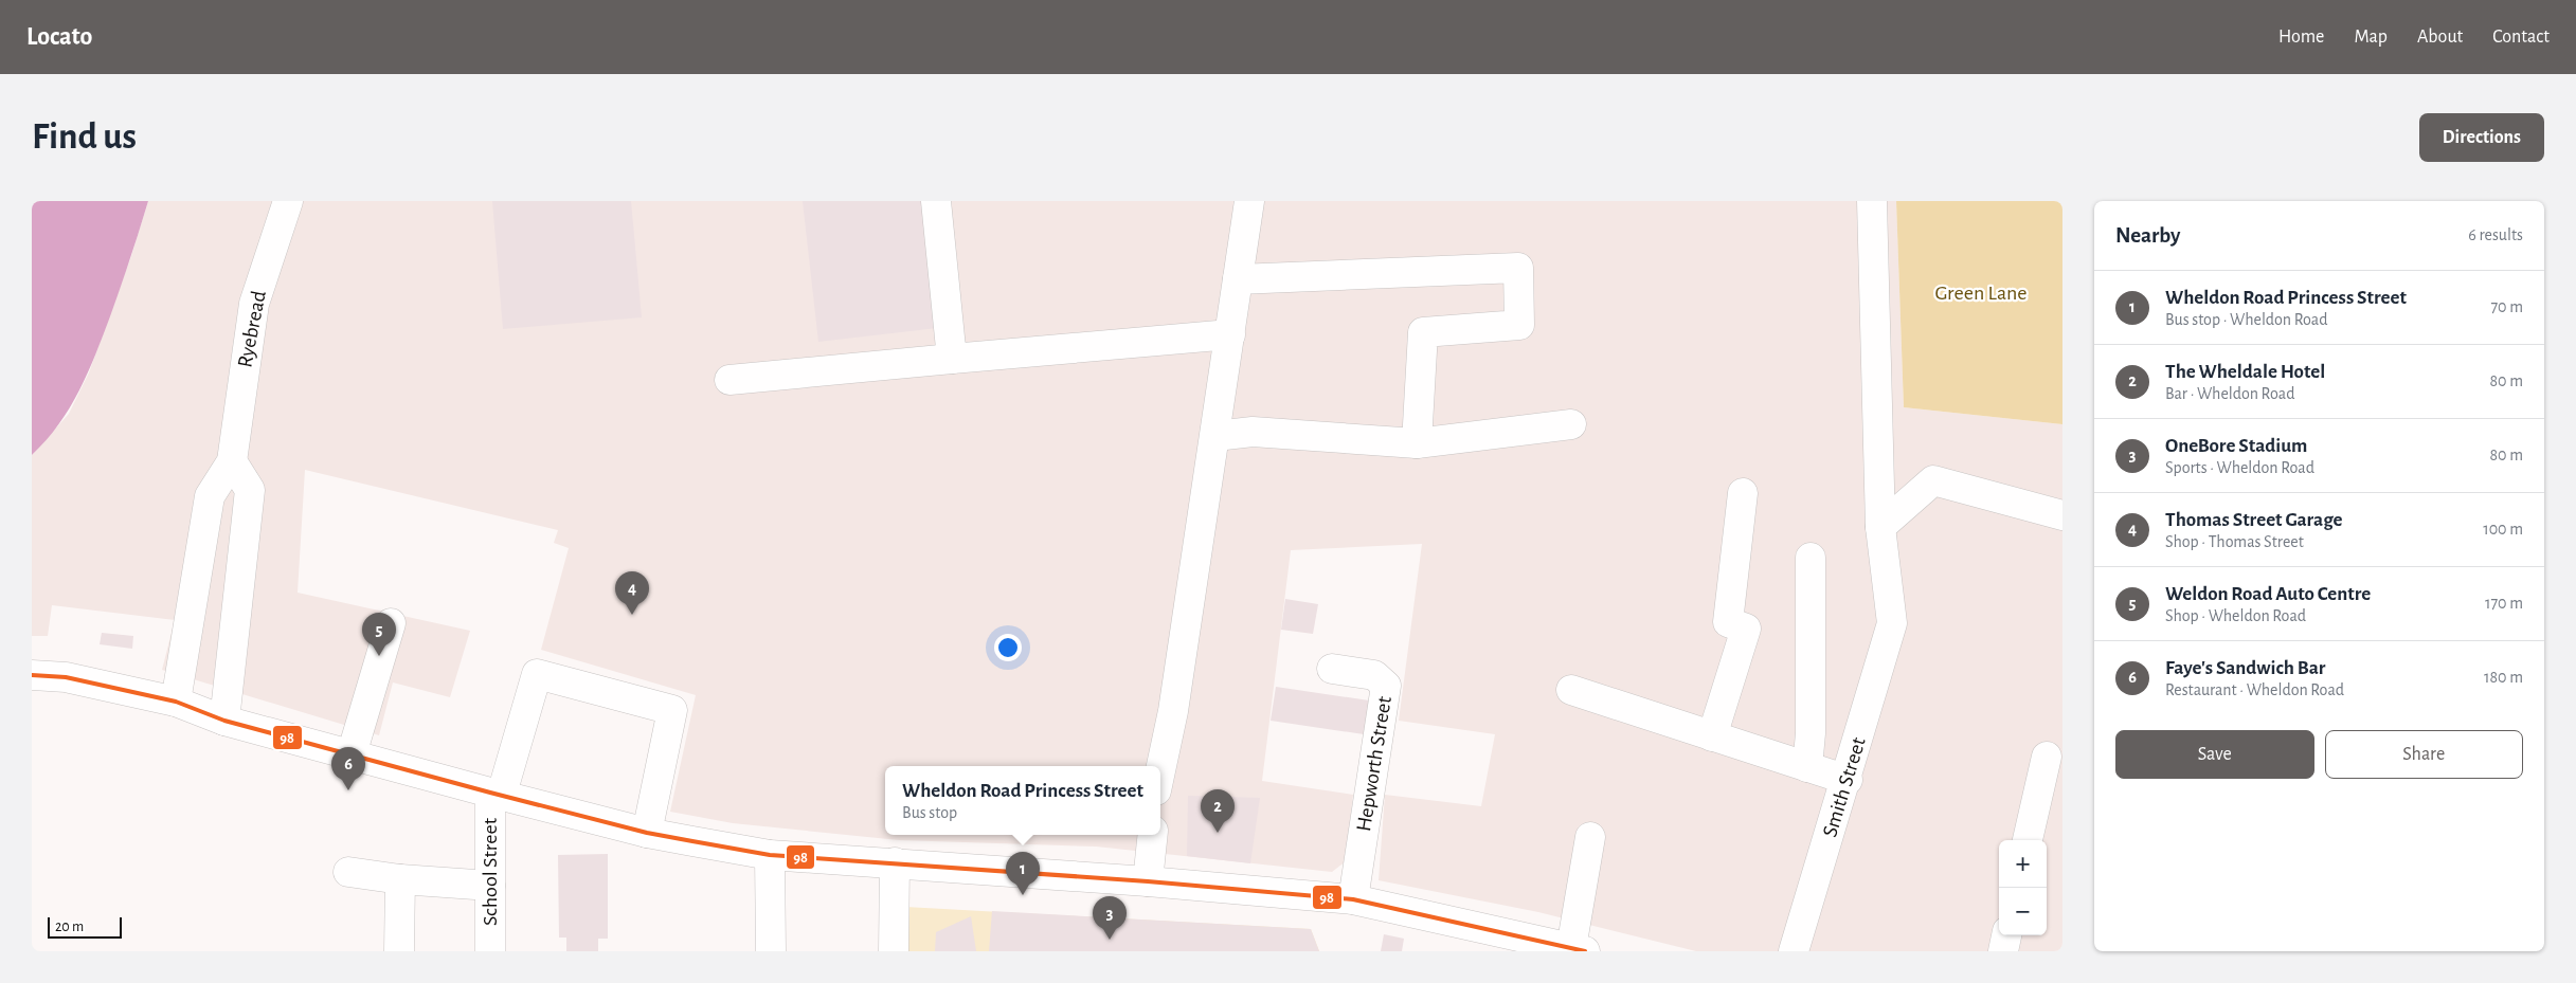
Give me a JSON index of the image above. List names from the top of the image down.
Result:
{
  "streets": {
    "street": [
      "Ryebread",
      "Hepworth Street",
      "Smith Street",
      "School Street"
    ]
  },
  "parks": ["Green Lane"],
  "lines": ["transit line 98"],
  "scale_bar": "20 m",
  "page": {
    "header": "Locato",
    "nav": [
      "Home",
      "Map",
      "About",
      "Contact"
    ],
    "buttons": [
      "Directions",
      ["Save", "Share"]
    ],
    "title": "Find us",
    "heading": ["Nearby", "6 results"],
    "list": [
      {
        "mark": "1",
        "name": "Wheldon Road Princess Street",
        "note": "Bus stop · Wheldon Road",
        "value": "70 m"
      },
      {
        "mark": "2",
        "name": "The Wheldale Hotel",
        "note": "Bar · Wheldon Road",
        "value": "80 m"
      },
      {
        "mark": "3",
        "name": "OneBore Stadium",
        "note": "Sports · Wheldon Road",
        "value": "80 m"
      },
      {
        "mark": "4",
        "name": "Thomas Street Garage",
        "note": "Shop · Thomas Street",
        "value": "100 m"
      },
      {
        "mark": "5",
        "name": "Weldon Road Auto Centre",
        "note": "Shop · Wheldon Road",
        "value": "170 m"
      },
      {
        "mark": "6",
        "name": "Faye's Sandwich Bar",
        "note": "Restaurant · Wheldon Road",
        "value": "180 m"
      }
    ],
    "pins": [
      "4",
      "5",
      "6",
      "2",
      "1",
      "3"
    ],
    "popup": ["Wheldon Road Princess Street", "Bus stop"],
    "map_buttons": ["+", "−"],
    "scale": "20 m"
  }
}
